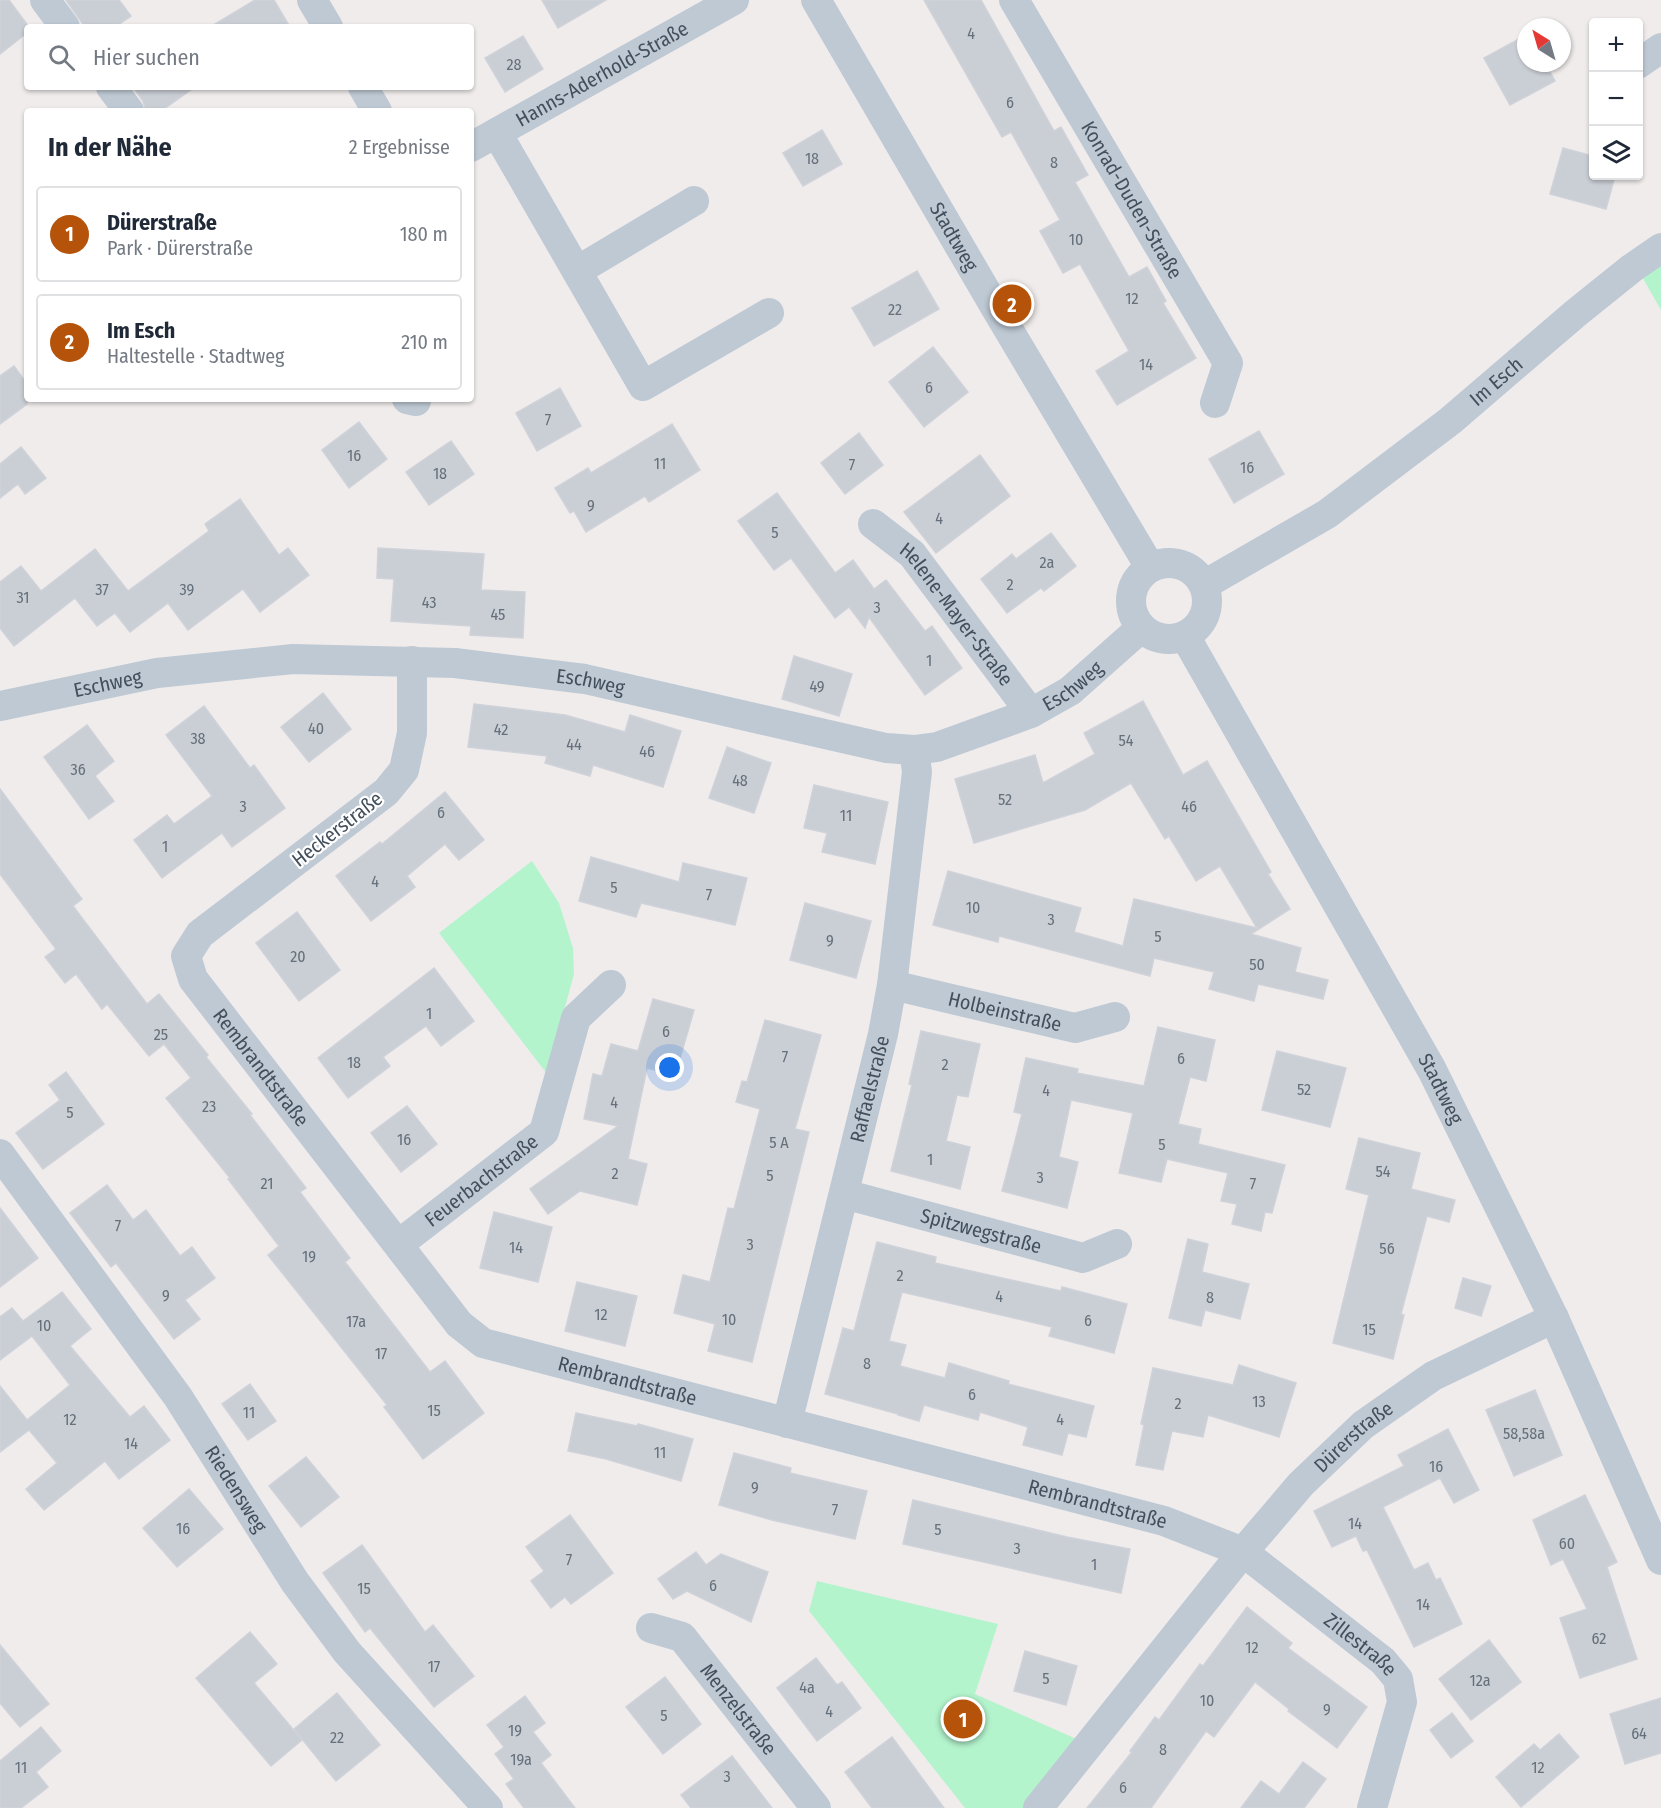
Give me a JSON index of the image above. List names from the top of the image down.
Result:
{
  "streets": {
    "street": [
      "Hanns-Aderhold-Straße",
      "Konrad-Duden-Straße",
      "Stadtweg",
      "Im Esch",
      "Helene-Mayer-Straße",
      "Eschweg",
      "Heckerstraße",
      "Holbeinstraße",
      "Rembrandtstraße",
      "Raffaelstraße",
      "Feuerbachstraße",
      "Spitzwegstraße",
      "Dürerstraße",
      "Riedensweg",
      "Zillestraße",
      "Menzelstraße"
    ]
  },
  "crossings": [
    ["Stadtweg", "Im Esch"],
    ["Stadtweg", "Eschweg"],
    ["Stadtweg", "Dürerstraße"],
    ["Im Esch", "Eschweg"],
    ["Helene-Mayer-Straße", "Eschweg"],
    ["Eschweg", "Heckerstraße"],
    ["Eschweg", "Raffaelstraße"],
    ["Heckerstraße", "Rembrandtstraße"],
    ["Holbeinstraße", "Raffaelstraße"],
    ["Rembrandtstraße", "Raffaelstraße"],
    ["Rembrandtstraße", "Feuerbachstraße"],
    ["Rembrandtstraße", "Dürerstraße"],
    ["Rembrandtstraße", "Zillestraße"],
    ["Raffaelstraße", "Spitzwegstraße"],
    ["Dürerstraße", "Zillestraße"]
  ],
  "house_numbers": [
    "4",
    "28",
    "6",
    "18",
    "8",
    "10",
    "12",
    "22",
    "14",
    "6",
    "7",
    "16",
    "11",
    "7",
    "16",
    "18",
    "9",
    "4",
    "5",
    "2a",
    "2",
    "37",
    "39",
    "31",
    "43",
    "3",
    "45",
    "1",
    "49",
    "40",
    "42",
    "38",
    "54",
    "44",
    "46",
    "36",
    "48",
    "52",
    "3",
    "46",
    "6",
    "11",
    "1",
    "4",
    "5",
    "7",
    "10",
    "3",
    "5",
    "9",
    "20",
    "50",
    "1",
    "6",
    "25",
    "7",
    "6",
    "18",
    "2",
    "52",
    "4",
    "4",
    "23",
    "5",
    "16",
    "5 A",
    "5",
    "1",
    "54",
    "2",
    "5",
    "3",
    "21",
    "7",
    "7",
    "3",
    "14",
    "56",
    "19",
    "2",
    "9",
    "4",
    "8",
    "12",
    "10",
    "6",
    "17a",
    "10",
    "15",
    "17",
    "8",
    "6",
    "13",
    "2",
    "15",
    "11",
    "12",
    "4",
    "58,58a",
    "14",
    "11",
    "16",
    "9",
    "7",
    "14",
    "16",
    "5",
    "60",
    "3",
    "7",
    "1",
    "6",
    "15",
    "14",
    "62",
    "12",
    "17",
    "5",
    "12a",
    "4a",
    "10",
    "9",
    "4",
    "5",
    "19",
    "64",
    "22",
    "8",
    "19a",
    "11",
    "12",
    "3",
    "6"
  ],
  "north": "top left",
  "page": {
    "map_buttons": ["+", "−"],
    "search": "Hier suchen",
    "heading": ["In der Nähe", "2 Ergebnisse"],
    "list": [
      {
        "mark": "1",
        "name": "Dürerstraße",
        "note": "Park · Dürerstraße",
        "value": "180 m"
      },
      {
        "mark": "2",
        "name": "Im Esch",
        "note": "Haltestelle · Stadtweg",
        "value": "210 m"
      }
    ],
    "pins": ["2", "1"]
  }
}
